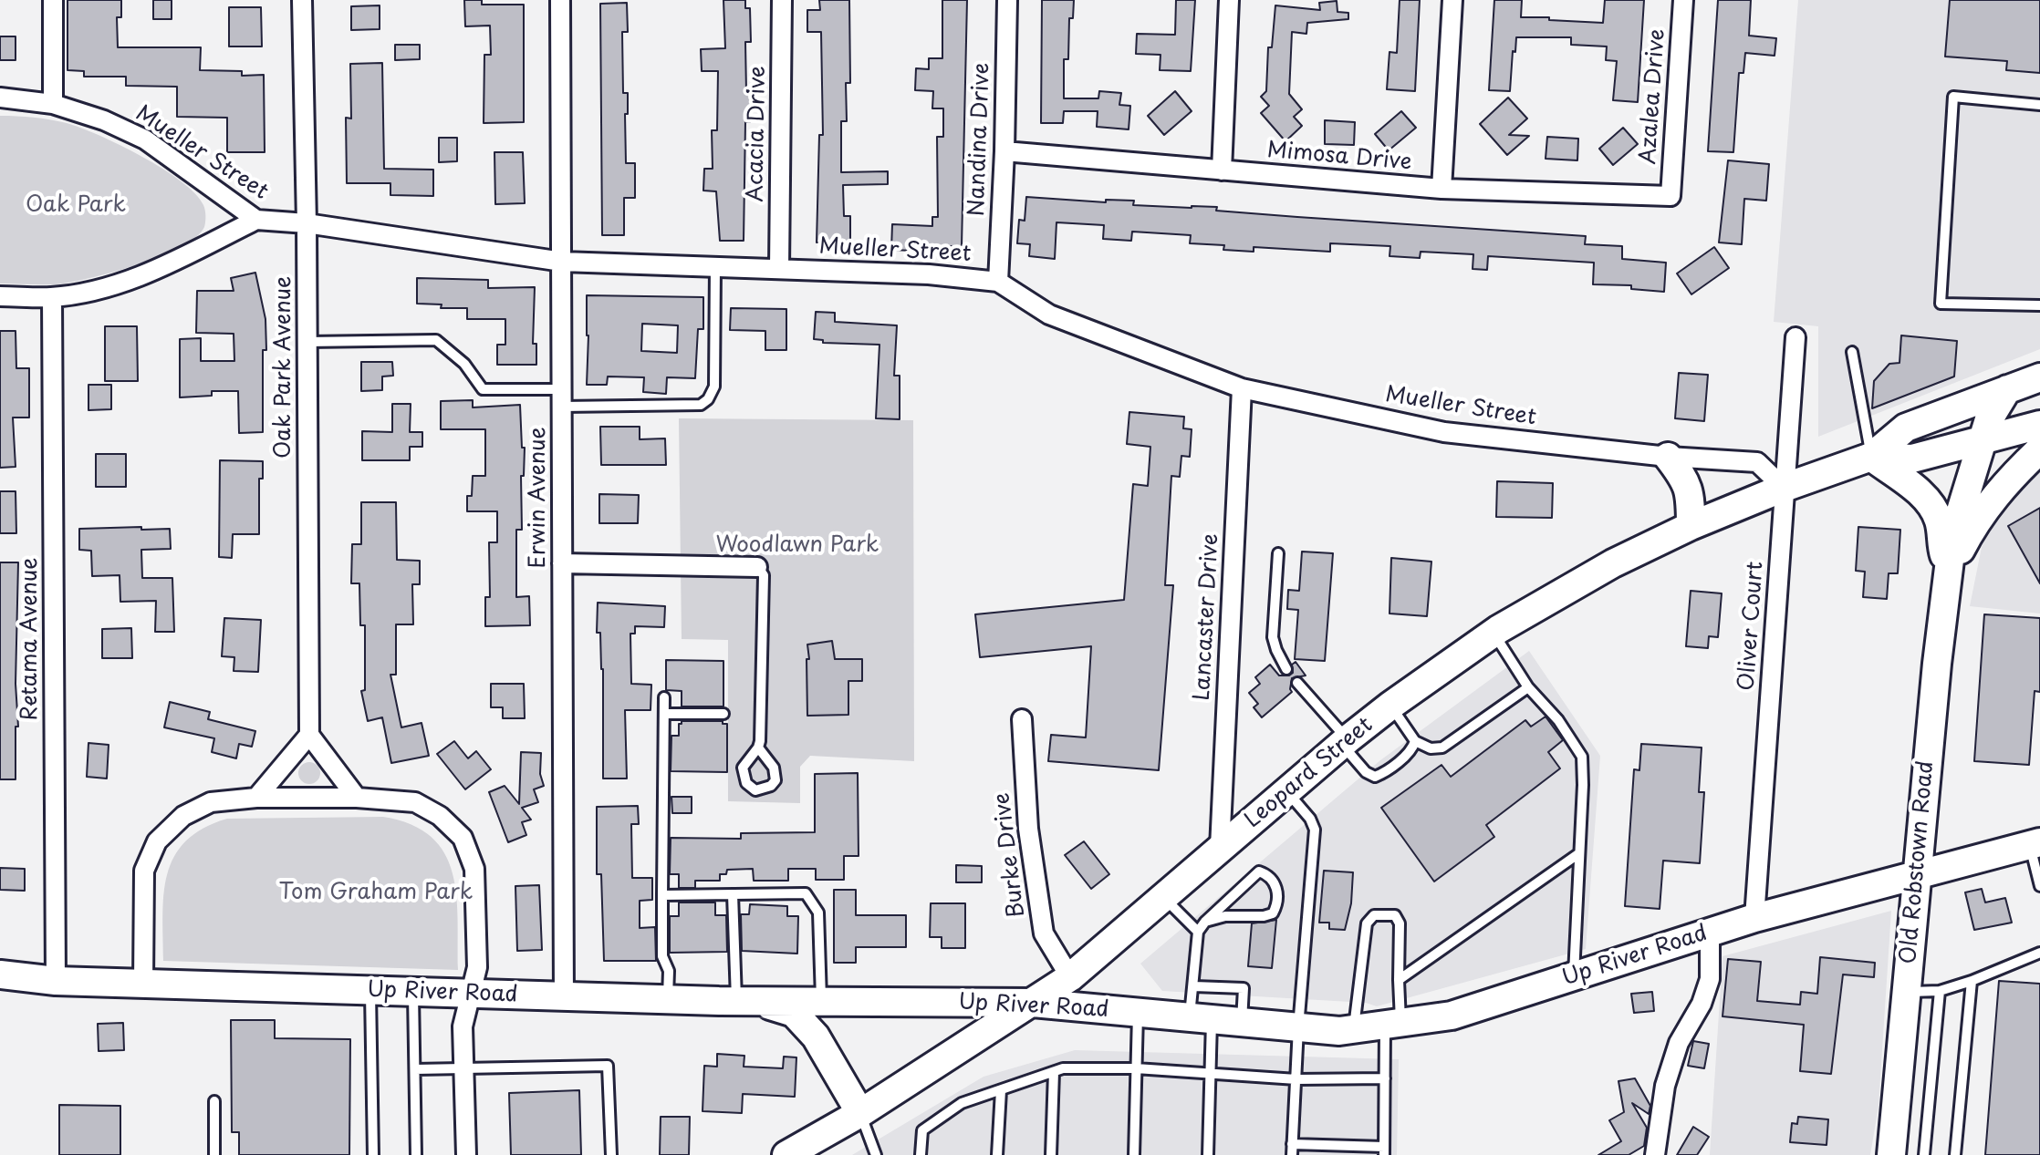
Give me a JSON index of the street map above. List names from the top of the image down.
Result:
{
  "streets": {
    "street": [
      "Azalea Drive",
      "Acacia Drive",
      "Nandina Drive",
      "Mueller Street",
      "Mimosa Drive",
      "Oak Park Avenue",
      "Erwin Avenue",
      "Lancaster Drive",
      "Oliver Court",
      "Retama Avenue",
      "Leopard Street",
      "Burke Drive",
      "Old Robstown Road",
      "Up River Road"
    ]
  },
  "crossings": [
    ["Azalea Drive", "Mimosa Drive"],
    ["Acacia Drive", "Mueller Street"],
    ["Nandina Drive", "Mueller Street"],
    ["Nandina Drive", "Mimosa Drive"],
    ["Mueller Street", "Oak Park Avenue"],
    ["Mueller Street", "Erwin Avenue"],
    ["Mueller Street", "Lancaster Drive"],
    ["Mueller Street", "Oliver Court"],
    ["Mueller Street", "Leopard Street"],
    ["Erwin Avenue", "Up River Road"],
    ["Lancaster Drive", "Leopard Street"],
    ["Oliver Court", "Leopard Street"],
    ["Oliver Court", "Up River Road"],
    ["Retama Avenue", "Up River Road"],
    ["Leopard Street", "Burke Drive"],
    ["Leopard Street", "Old Robstown Road"],
    ["Leopard Street", "Up River Road"],
    ["Old Robstown Road", "Up River Road"]
  ],
  "parks": ["Oak Park", "Woodlawn Park", "Tom Graham Park"]
}
